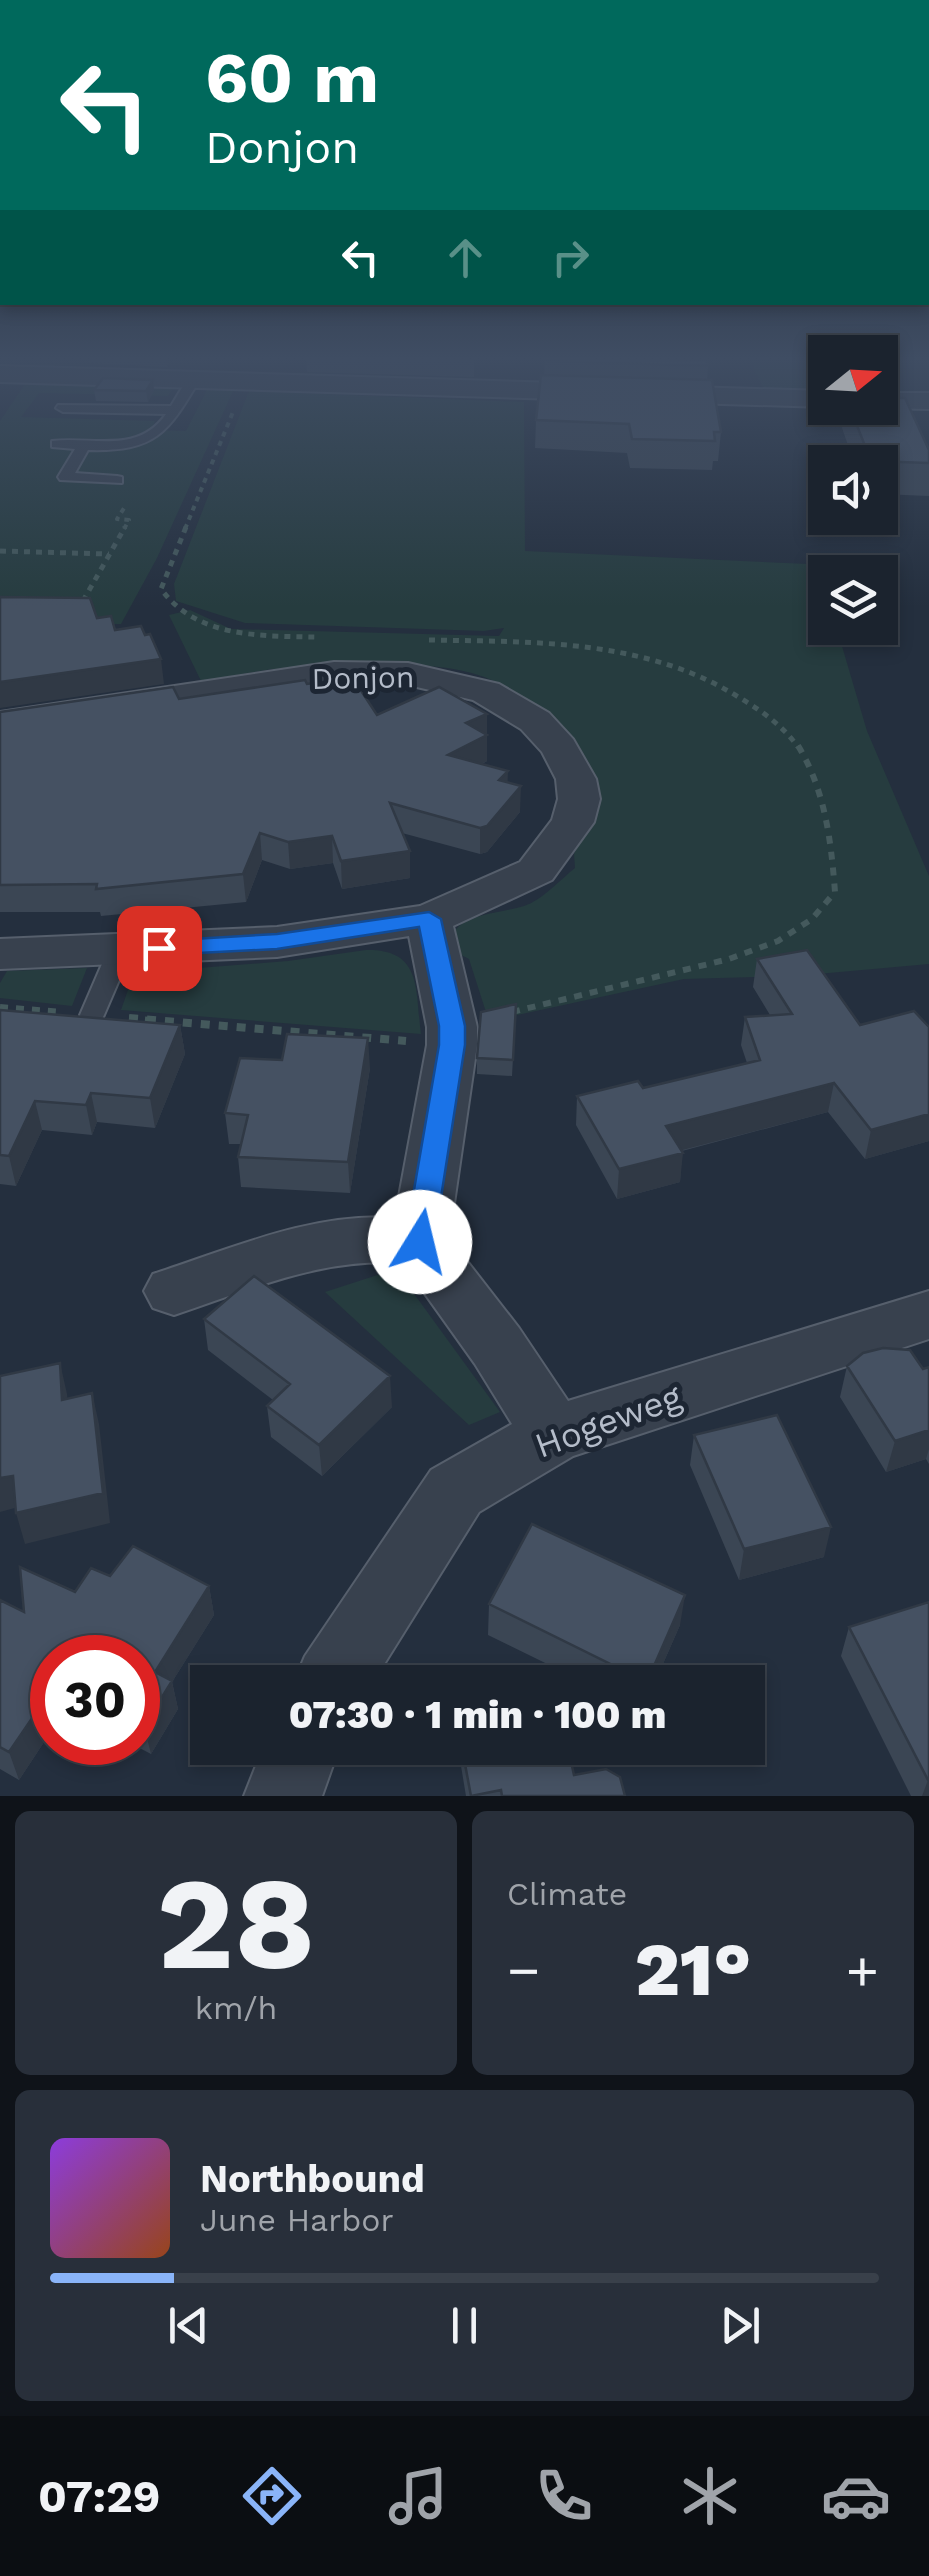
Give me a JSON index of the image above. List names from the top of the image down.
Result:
{
  "streets": {
    "street": ["Donjon", "Hogeweg"]
  },
  "north": "right",
  "page": {
    "turn": ["60 m", "Donjon"],
    "limit": "30",
    "trip": "07:30 · 1 min · 100 m",
    "tile": [
      ["28", "km/h"],
      "Climate"
    ],
    "heat": ["−", "21°", "+"],
    "song": ["Northbound", "June Harbor"],
    "tabs": "07:29"
  }
}
